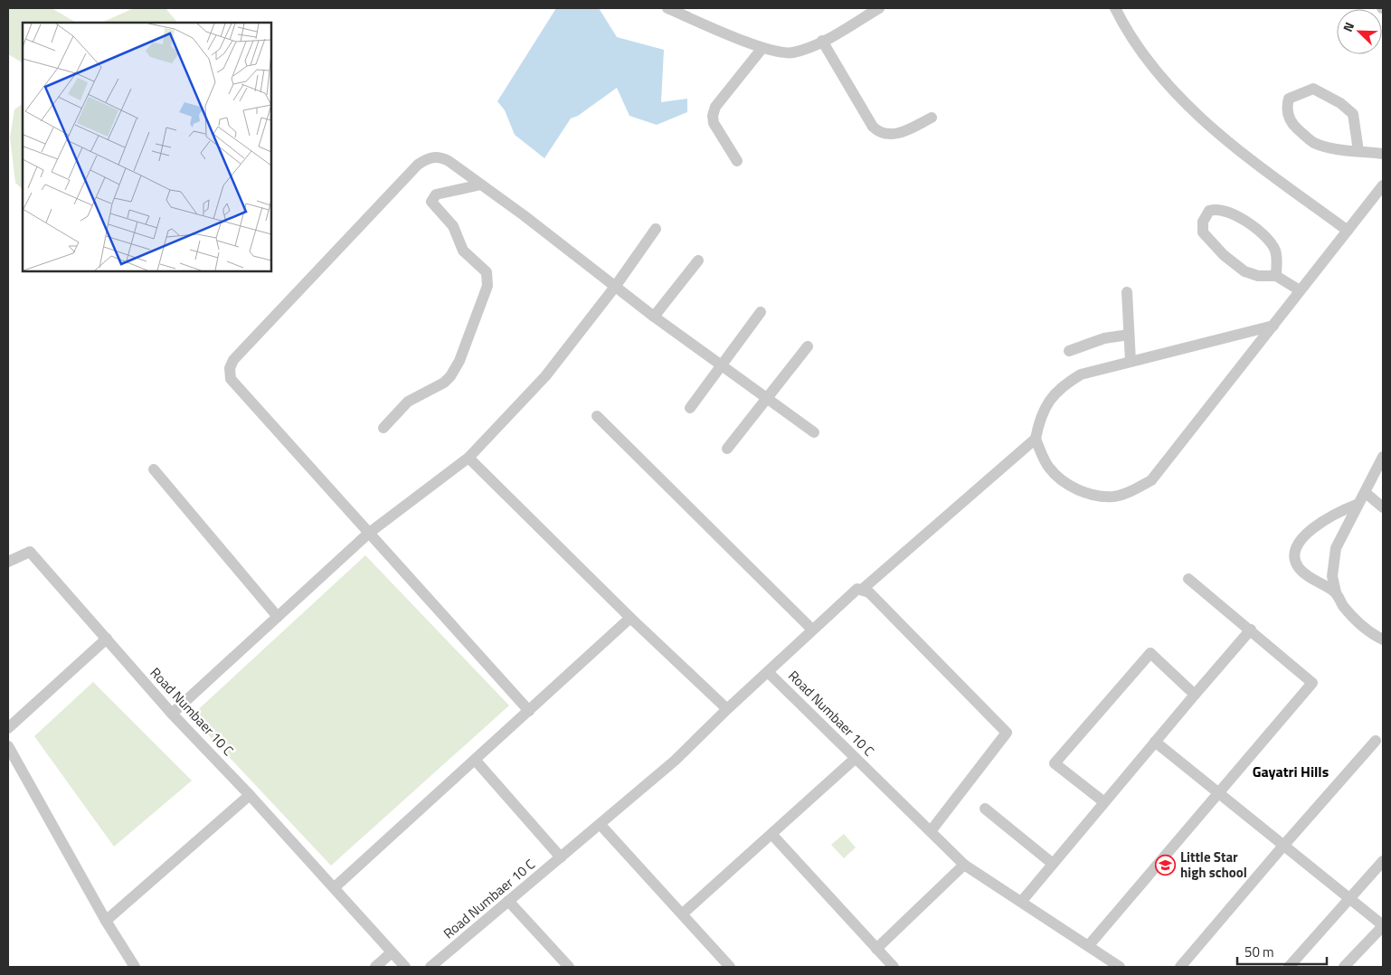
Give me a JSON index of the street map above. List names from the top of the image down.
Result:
{
  "streets": {
    "street": ["Road Numbaer 10 C"]
  },
  "districts": ["Gayatri Hills"],
  "places": {
    "school or university": ["Little Star high school"]
  },
  "scale_bar": "50 m",
  "north": "top left"
}
